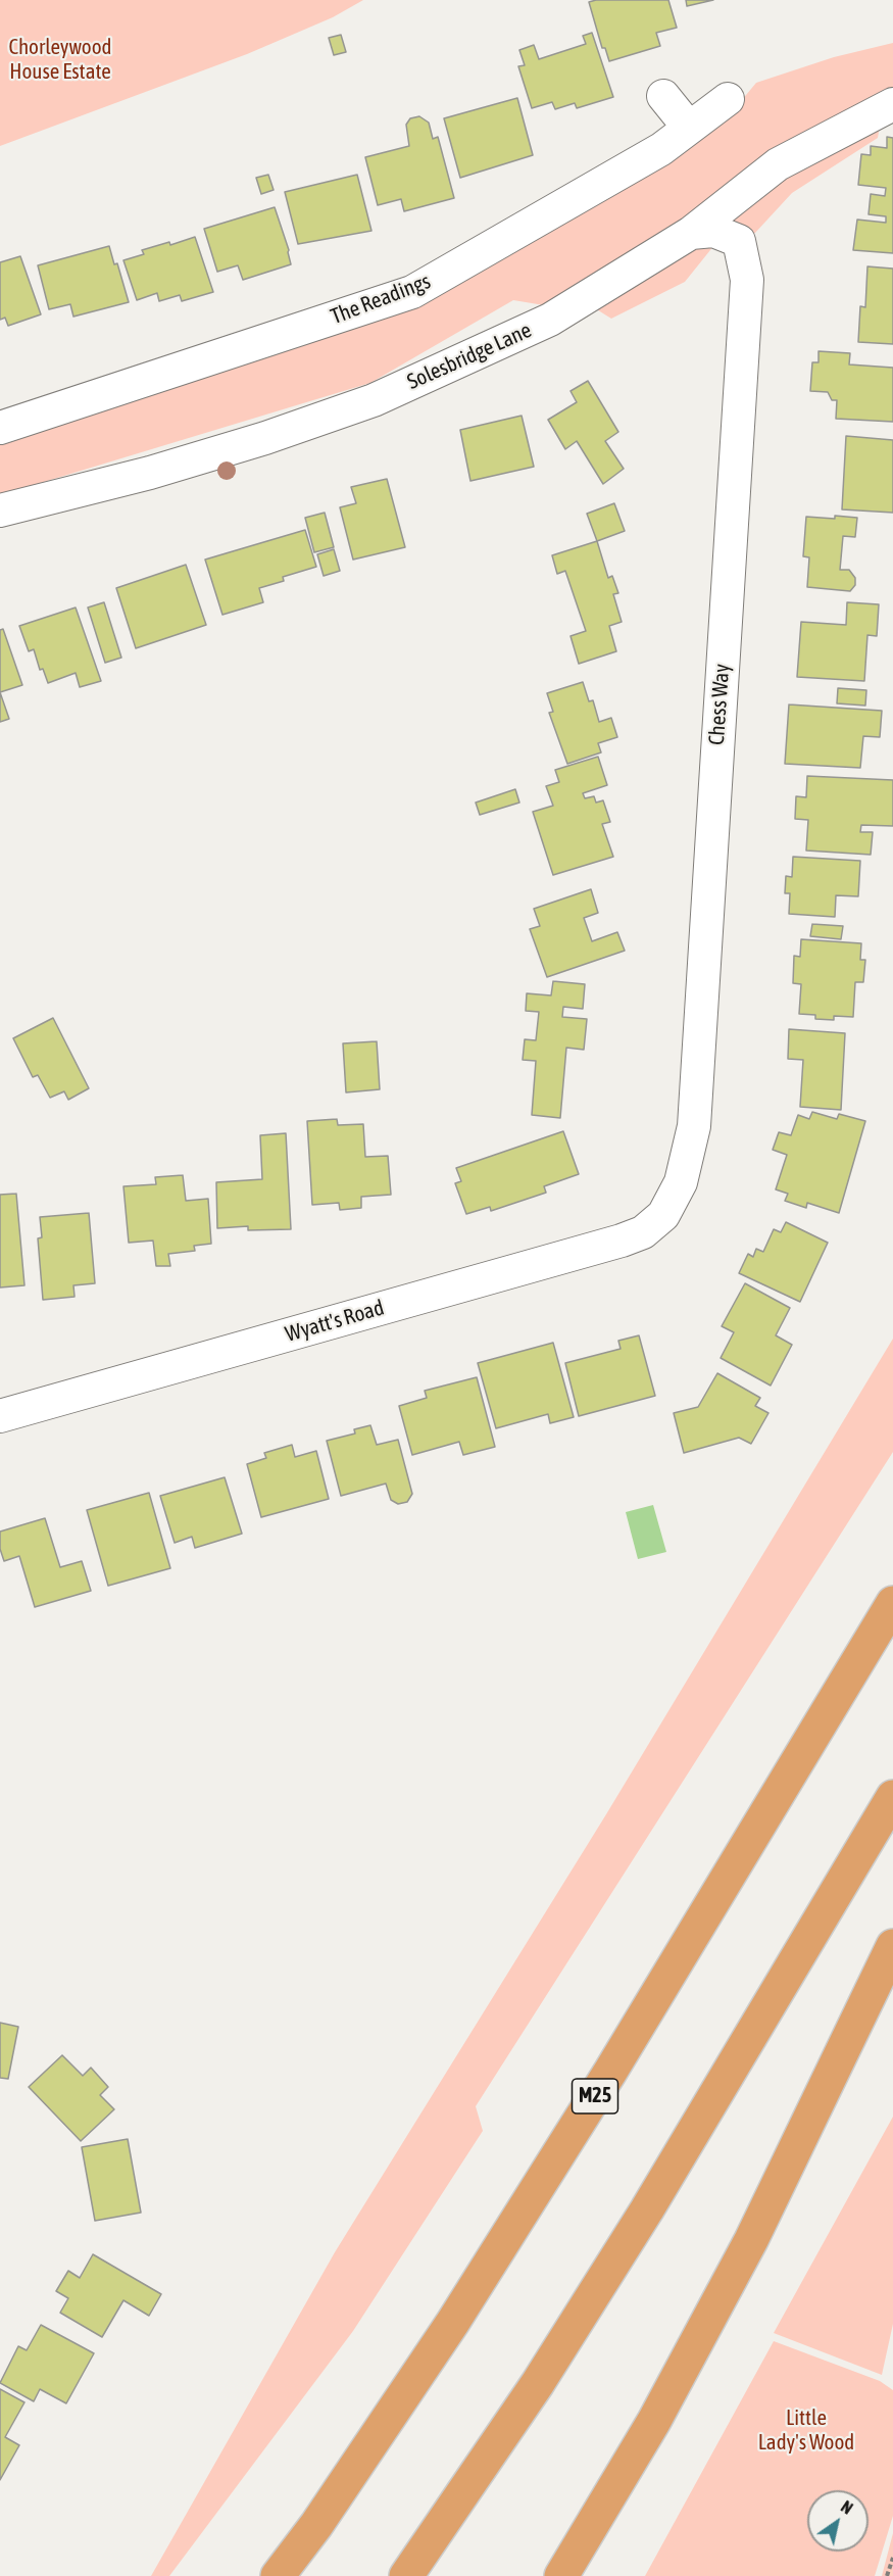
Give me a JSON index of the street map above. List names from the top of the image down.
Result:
{
  "streets": {
    "highway": ["M25"],
    "street": [
      "The Readings",
      "Solesbridge Lane",
      "Chess Way",
      "Wyatt's Road"
    ]
  },
  "crossings": [
    ["Solesbridge Lane", "Chess Way"],
    ["Chess Way", "Wyatt's Road"]
  ],
  "parks": ["Chorleywood House Estate", "Little Lady's Wood"],
  "north": "top right"
}
